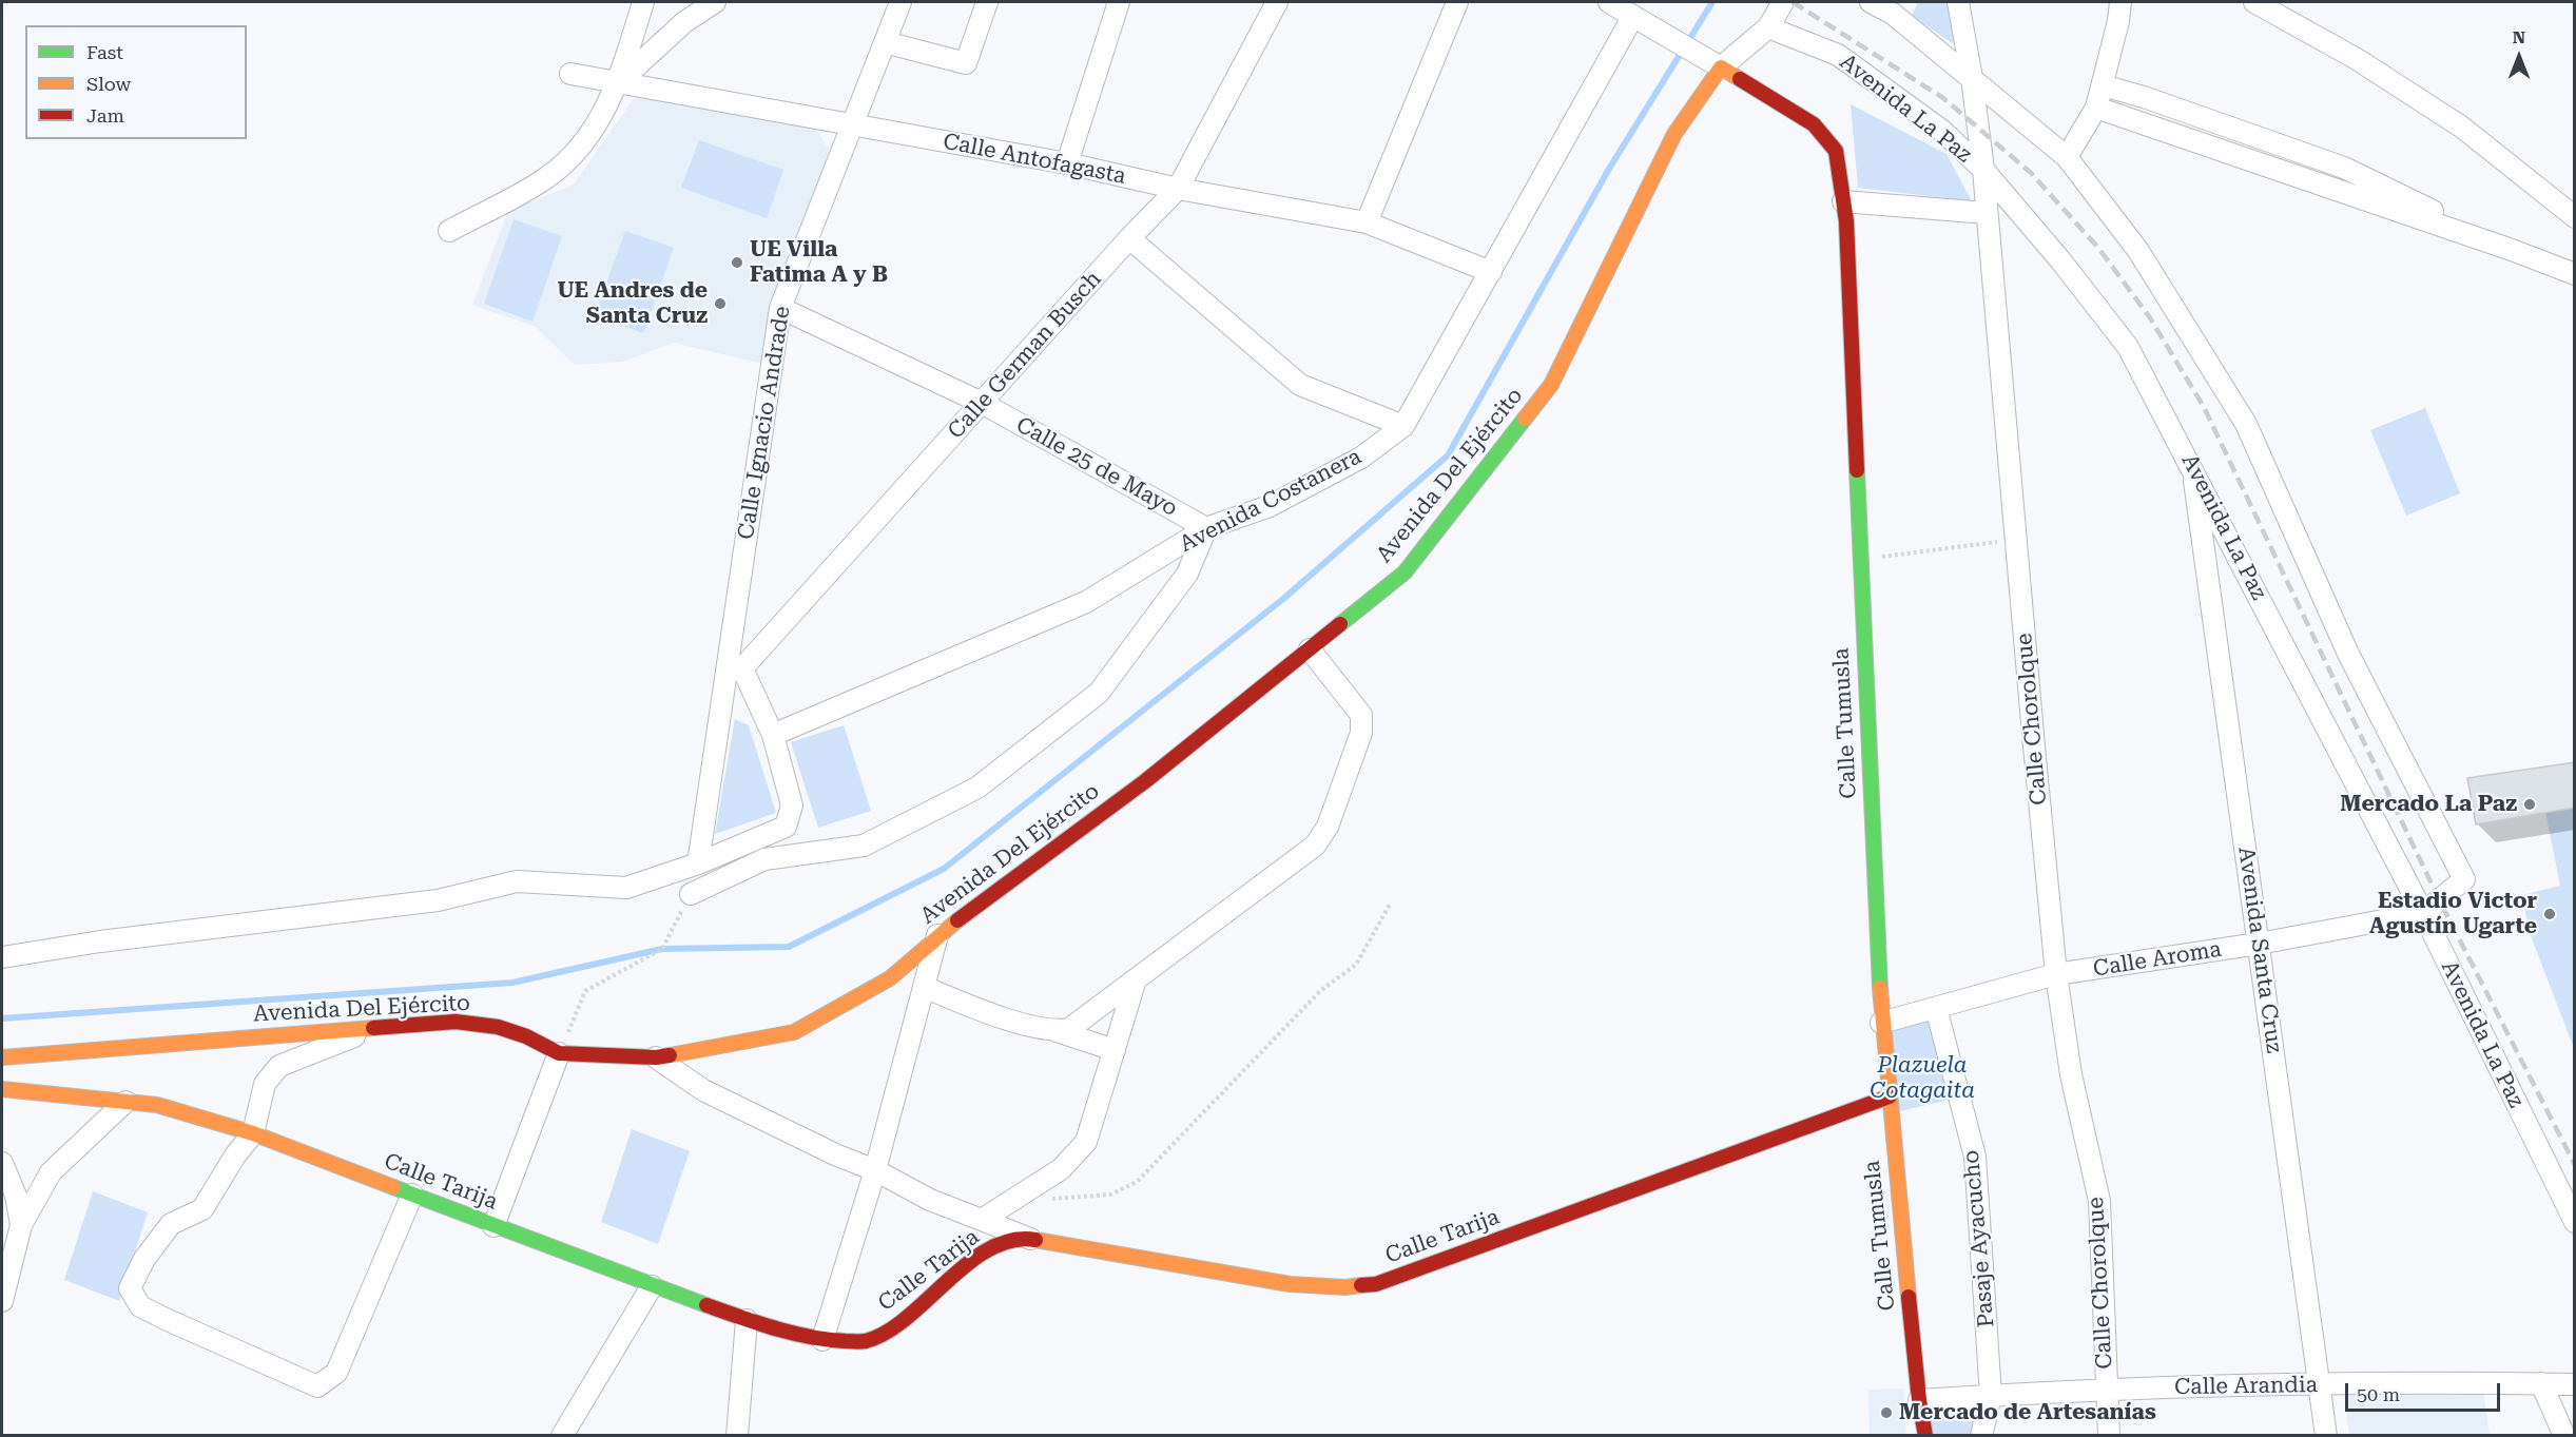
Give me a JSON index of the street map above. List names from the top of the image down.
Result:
{
  "streets": {
    "street": [
      "Avenida La Paz",
      "Calle Antofagasta",
      "Calle German Busch",
      "Calle Ignacio Andrade",
      "Calle 25 de Mayo",
      "Avenida Del Ejército",
      "Avenida Costanera",
      "Calle Chorolque",
      "Calle Tumusla",
      "Avenida Santa Cruz",
      "Calle Aroma",
      "Calle Tarija",
      "Pasaje Ayacucho",
      "Calle Arandia"
    ]
  },
  "crossings": [
    ["Avenida La Paz", "Calle Chorolque"],
    ["Avenida La Paz", "Avenida Santa Cruz"],
    ["Avenida La Paz", "Calle Aroma"],
    ["Calle Antofagasta", "Calle German Busch"],
    ["Calle Antofagasta", "Calle Ignacio Andrade"],
    ["Calle Antofagasta", "Avenida Costanera"],
    ["Calle German Busch", "Calle Ignacio Andrade"],
    ["Calle German Busch", "Calle 25 de Mayo"],
    ["Calle Ignacio Andrade", "Calle 25 de Mayo"],
    ["Calle 25 de Mayo", "Avenida Costanera"],
    ["Avenida Del Ejército", "Calle Tumusla"],
    ["Calle Chorolque", "Calle Aroma"],
    ["Calle Chorolque", "Calle Arandia"],
    ["Calle Tumusla", "Calle Aroma"],
    ["Calle Tumusla", "Calle Tarija"],
    ["Calle Tumusla", "Calle Arandia"],
    ["Avenida Santa Cruz", "Calle Aroma"],
    ["Avenida Santa Cruz", "Calle Arandia"],
    ["Calle Aroma", "Pasaje Ayacucho"],
    ["Pasaje Ayacucho", "Calle Arandia"]
  ],
  "parks": ["Plazuela Cotagaita"],
  "places": [
    "UE Villa Fatima A y B",
    "UE Andres de Santa Cruz",
    "Mercado La Paz",
    "Estadio Victor Agustín Ugarte",
    "Mercado de Artesanías"
  ],
  "legend": ["Fast", "Slow", "Jam"],
  "scale_bar": "50 m",
  "north": "top"
}
